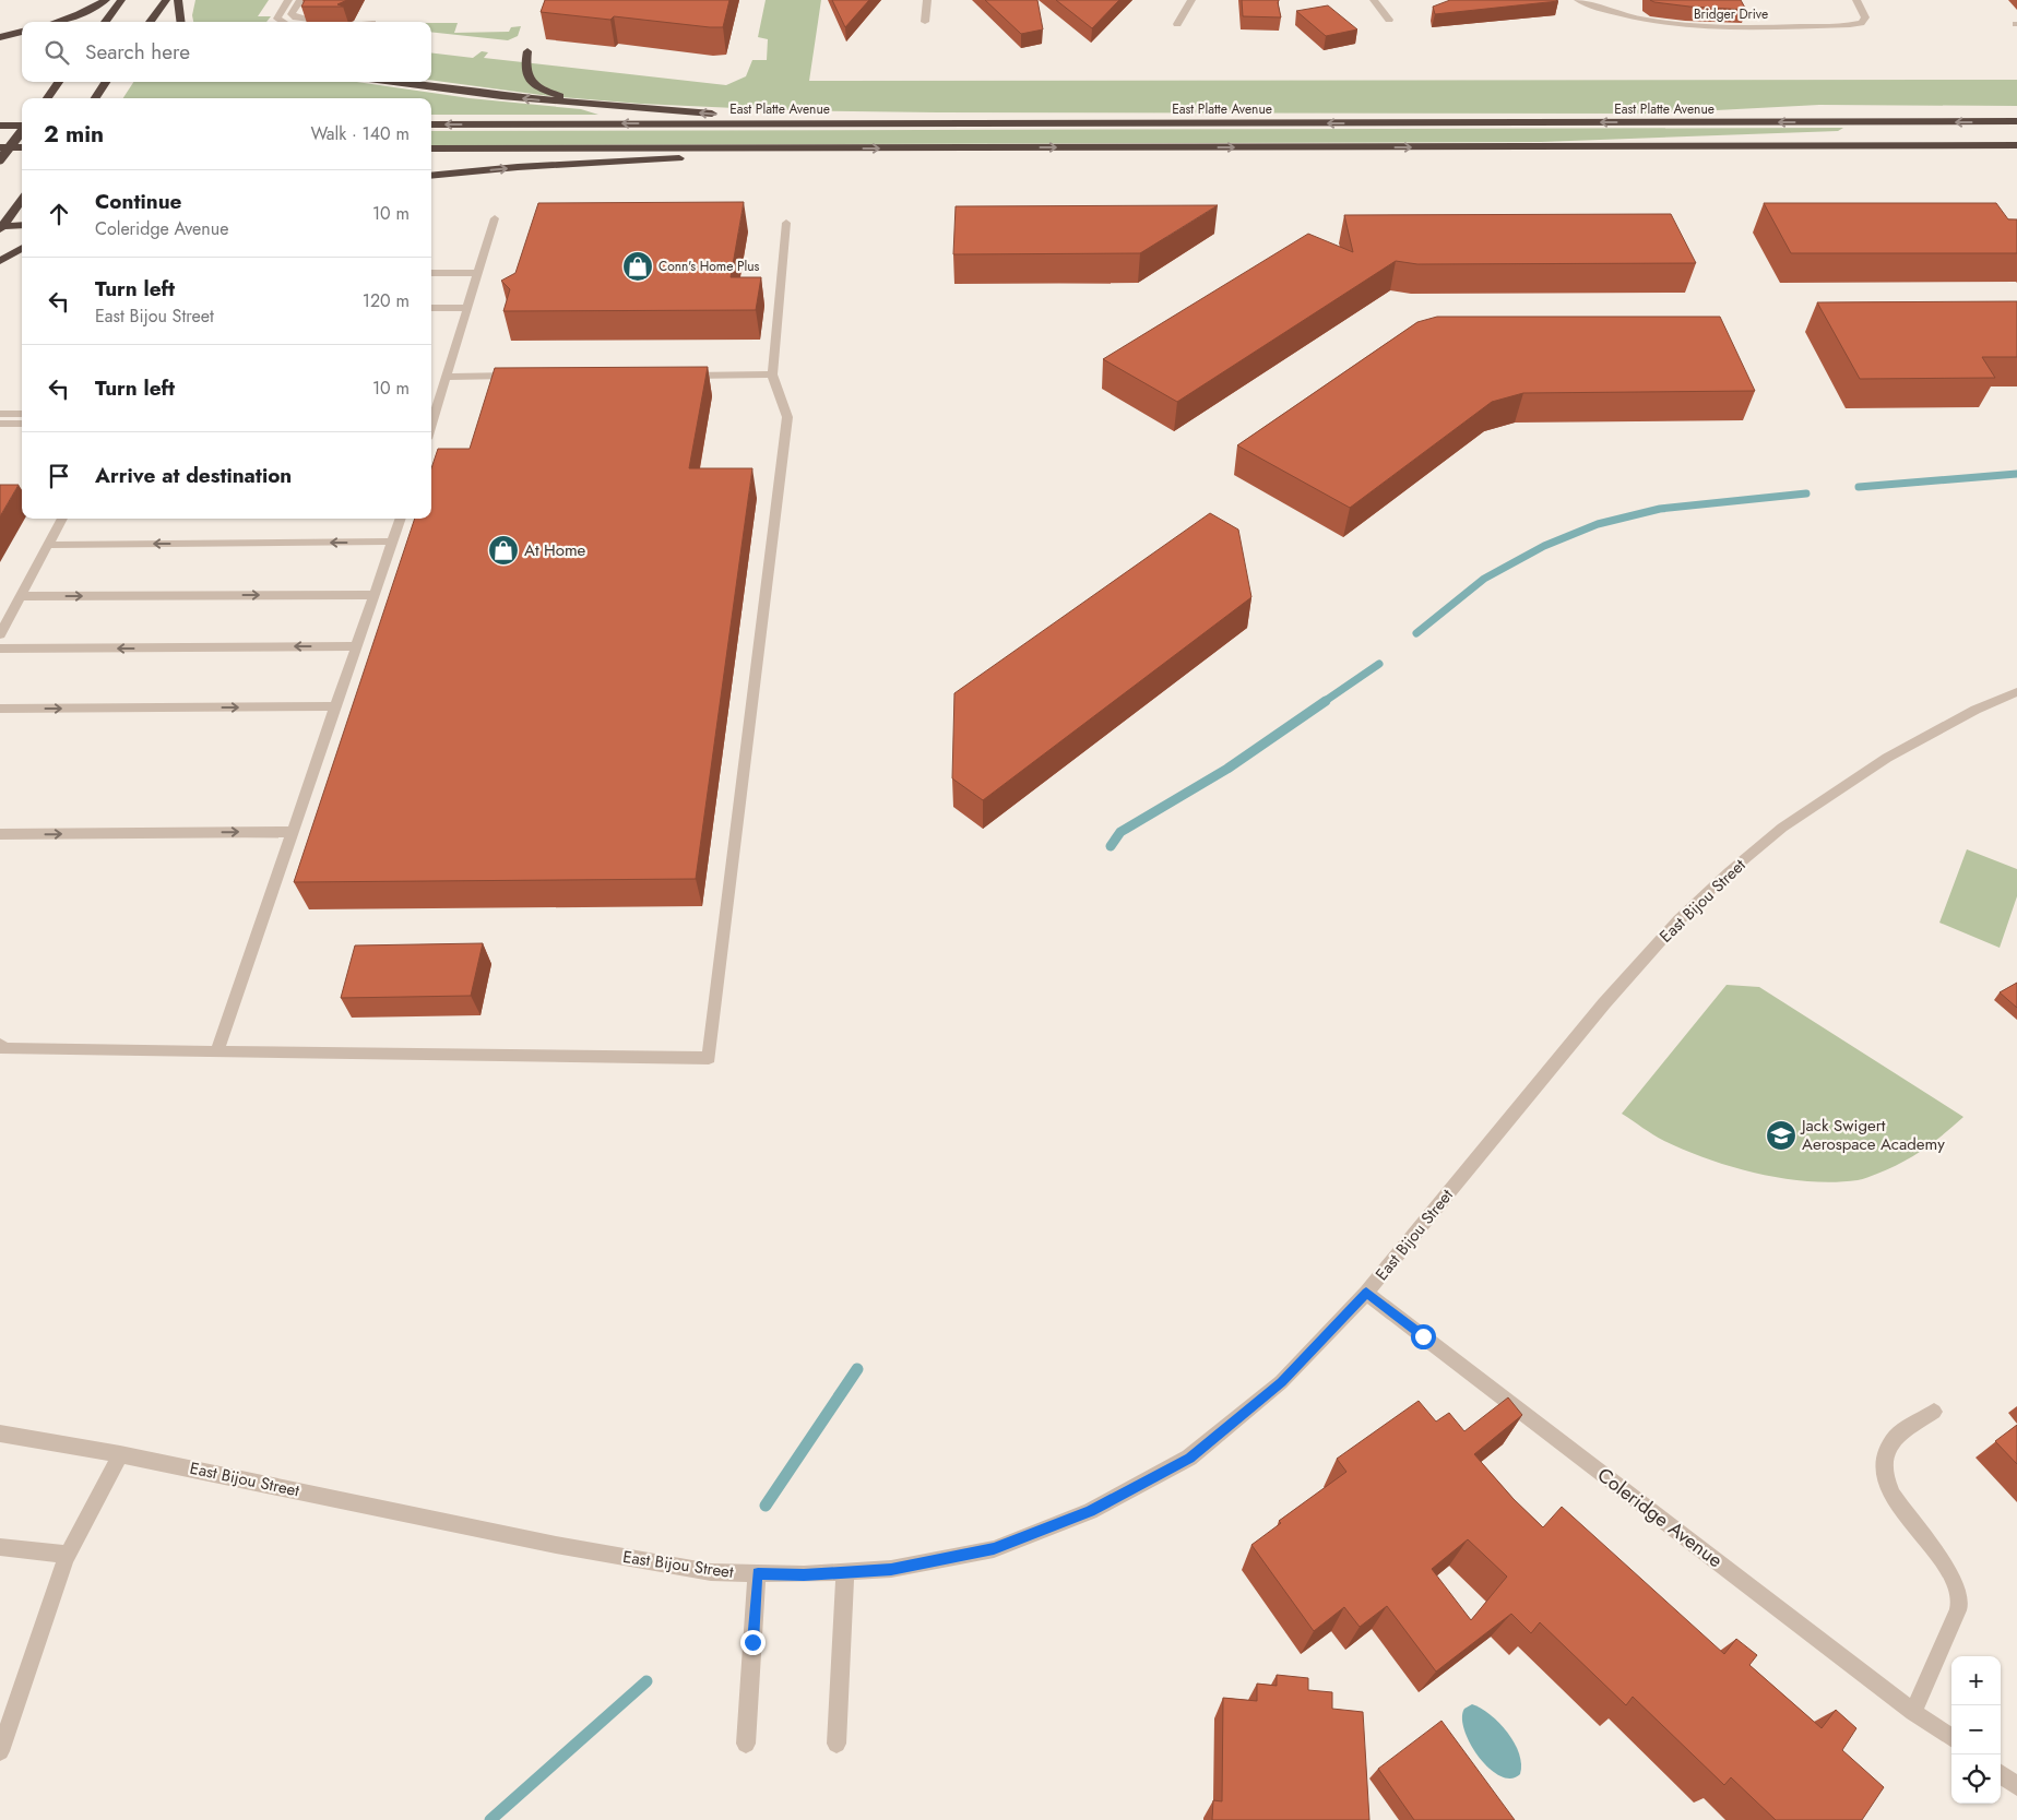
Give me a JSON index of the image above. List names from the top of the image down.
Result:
{
  "streets": {
    "highway": ["East Platte Avenue"],
    "street": ["Bridger Drive", "East Bijou Street", "Coleridge Avenue"]
  },
  "crossings": [
    ["East Bijou Street", "Coleridge Avenue"]
  ],
  "places": {
    "shop": ["Conn's Home Plus", "At Home"],
    "school or university": ["Jack Swigert Aerospace Academy"]
  },
  "page": {
    "search": "Search here",
    "heading": ["2 min", "Walk · 140 m"],
    "list": [
      ["Continue", "Coleridge Avenue", "10 m"],
      ["Turn left", "East Bijou Street", "120 m"],
      ["Turn left", "10 m"],
      "Arrive at destination"
    ],
    "map_buttons": ["+", "−"]
  }
}
